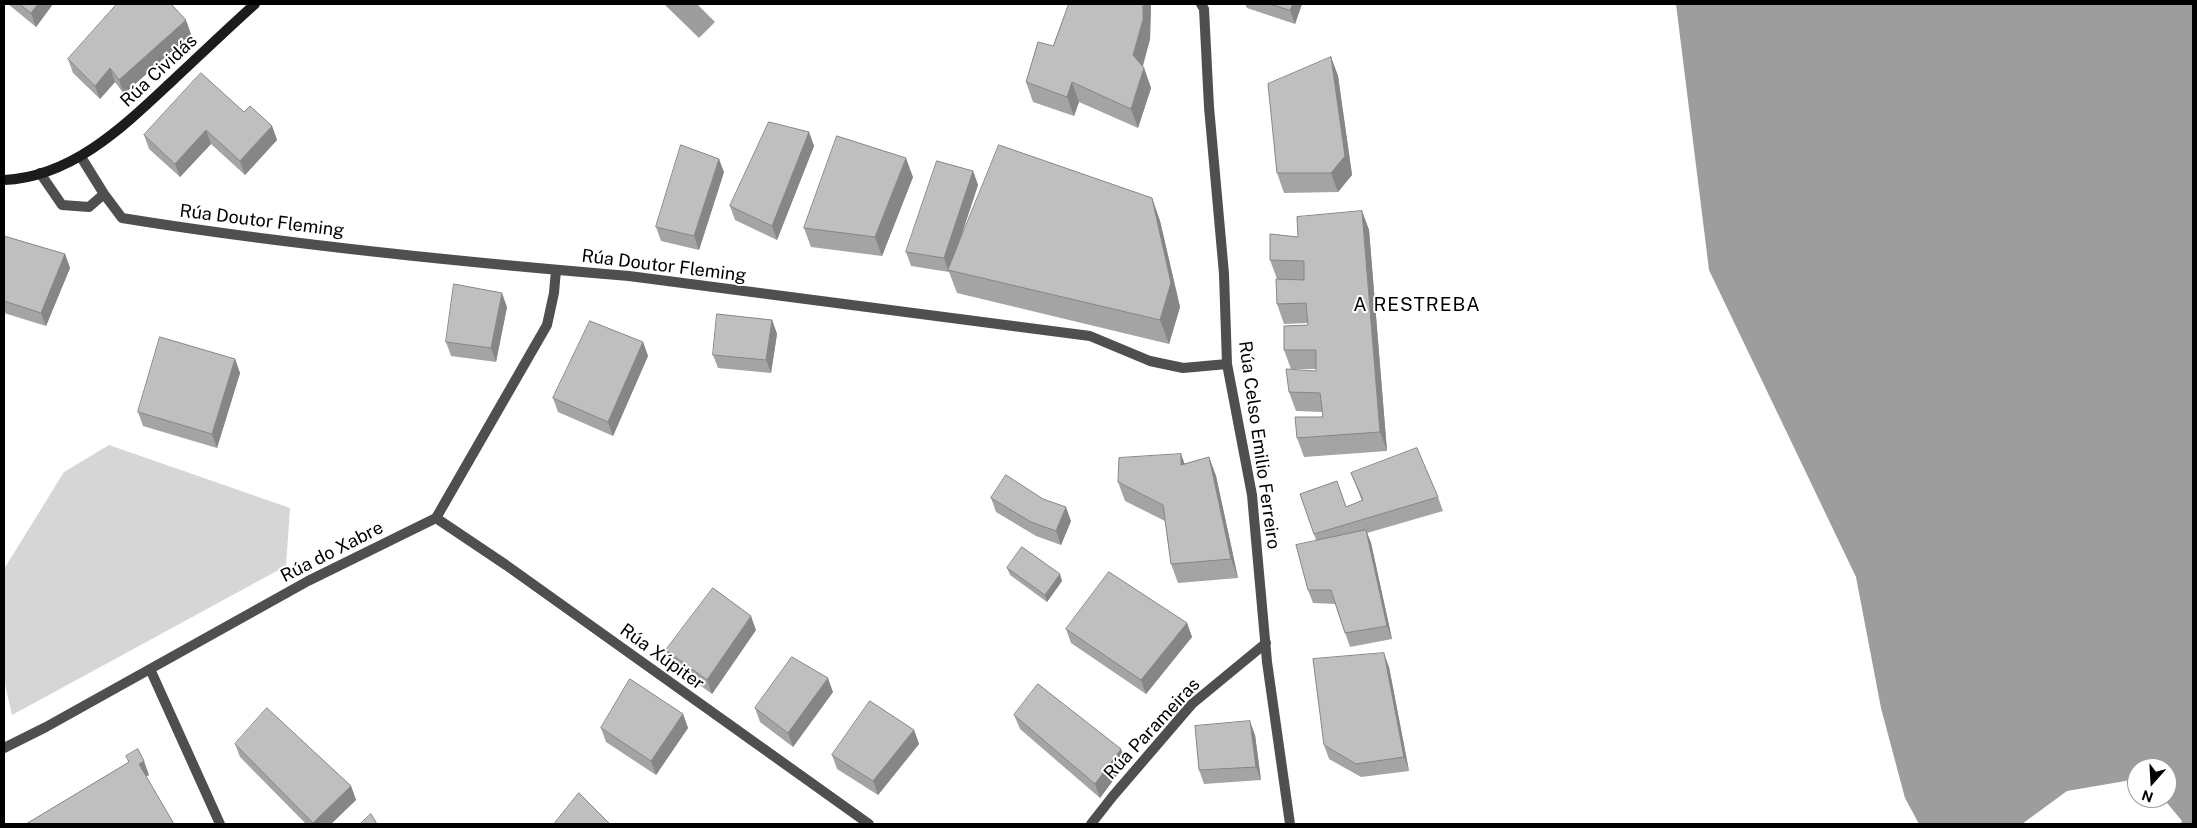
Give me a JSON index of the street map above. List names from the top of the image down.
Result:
{
  "streets": {
    "main road": ["Rúa Cividás"],
    "street": [
      "Rúa Doutor Fleming",
      "Rúa Celso Emilio Ferreiro",
      "Rúa do Xabre",
      "Rúa Xúpiter",
      "Rúa Parameiras"
    ]
  },
  "crossings": [
    ["Rúa Cividás", "Rúa Doutor Fleming"],
    ["Rúa Doutor Fleming", "Rúa Celso Emilio Ferreiro"],
    ["Rúa Celso Emilio Ferreiro", "Rúa Parameiras"],
    ["Rúa do Xabre", "Rúa Xúpiter"]
  ],
  "districts": ["A RESTREBA"],
  "north": "bottom"
}
